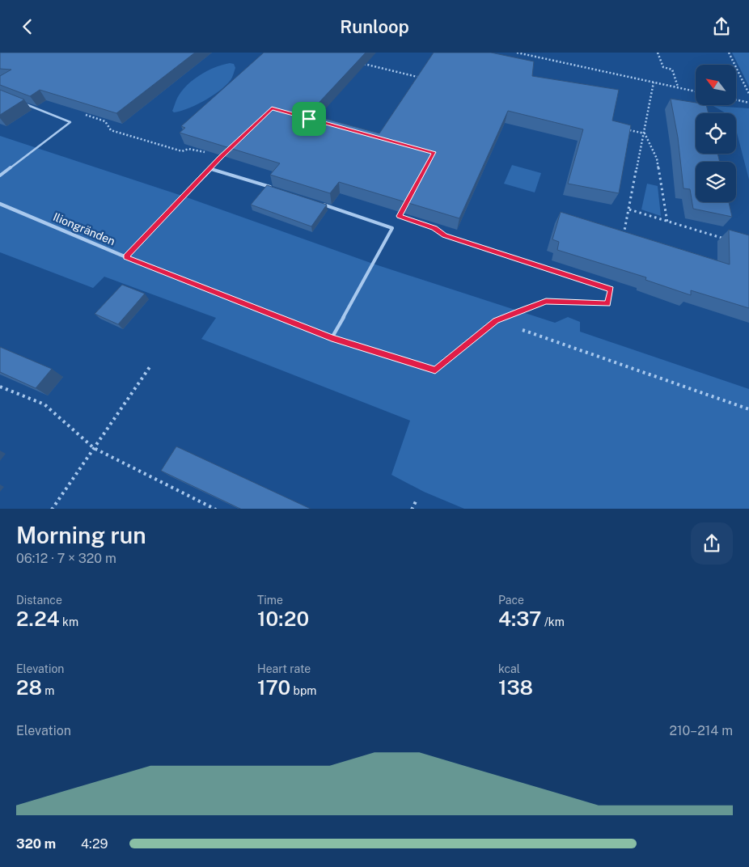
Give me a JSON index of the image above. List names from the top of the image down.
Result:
{
  "streets": {
    "street": ["Iliongränden"]
  },
  "north": "top left",
  "page": {
    "header": "Runloop",
    "heading": ["Morning run", "06:12 · 7 × 320 m"],
    "stats": [
      ["Distance", "2.24 km"],
      ["Time", "10:20"],
      ["Pace", "4:37 /km"],
      ["Elevation", "28 m"],
      ["Heart rate", "170 bpm"],
      ["kcal", "138"]
    ],
    "chart": ["Elevation", "210–214 m"],
    "list": [
      {
        "name": "320 m",
        "note": "4:29"
      }
    ]
  }
}
